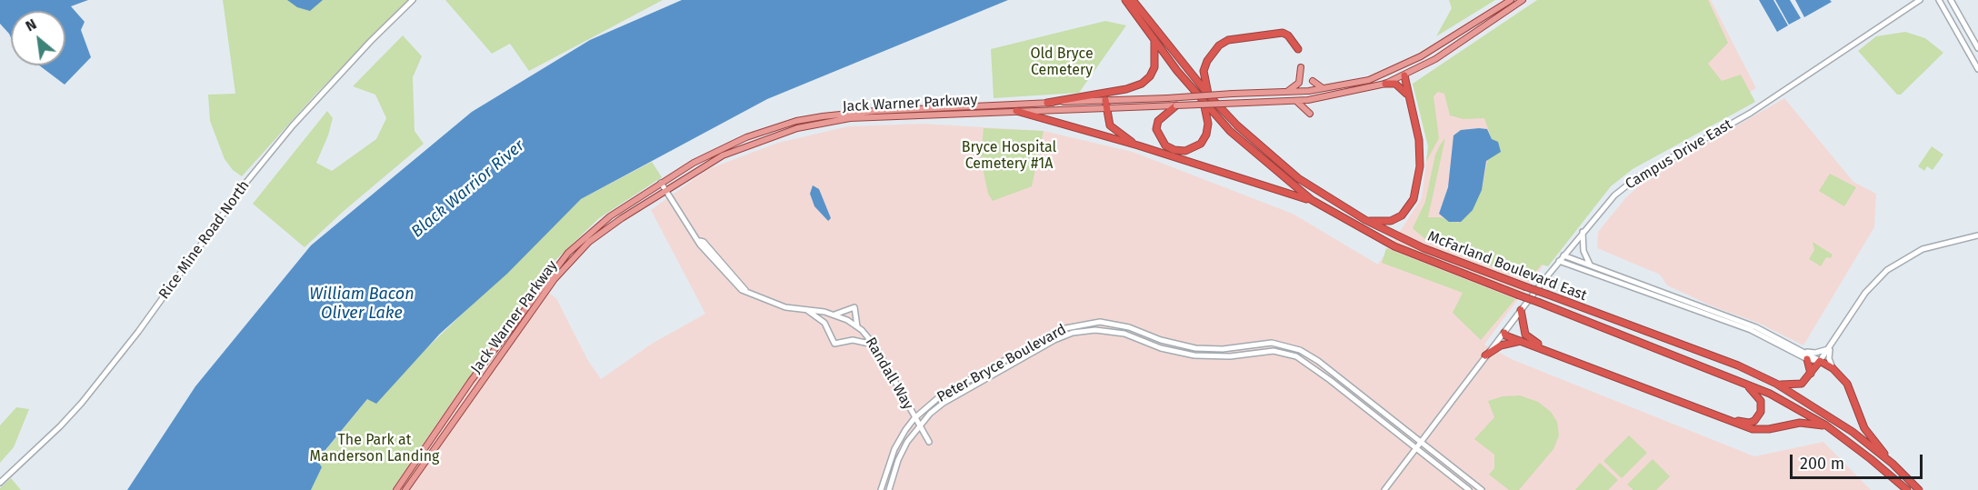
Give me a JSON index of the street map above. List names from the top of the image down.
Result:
{
  "streets": {
    "highway": ["McFarland Boulevard East"],
    "main road": ["Jack Warner Parkway"],
    "street": [
      "Campus Drive East",
      "Rice Mine Road North",
      "Peter Bryce Boulevard",
      "Randall Way"
    ]
  },
  "crossings": [
    ["Jack Warner Parkway", "Randall Way"],
    ["Campus Drive East", "Peter Bryce Boulevard"],
    ["Peter Bryce Boulevard", "Randall Way"]
  ],
  "water": ["Black Warrior River", "William Bacon Oliver Lake"],
  "parks": ["Old Bryce Cemetery", "Bryce Hospital Cemetery #1A", "The Park at Manderson Landing"],
  "scale_bar": "200 m",
  "north": "top left"
}
